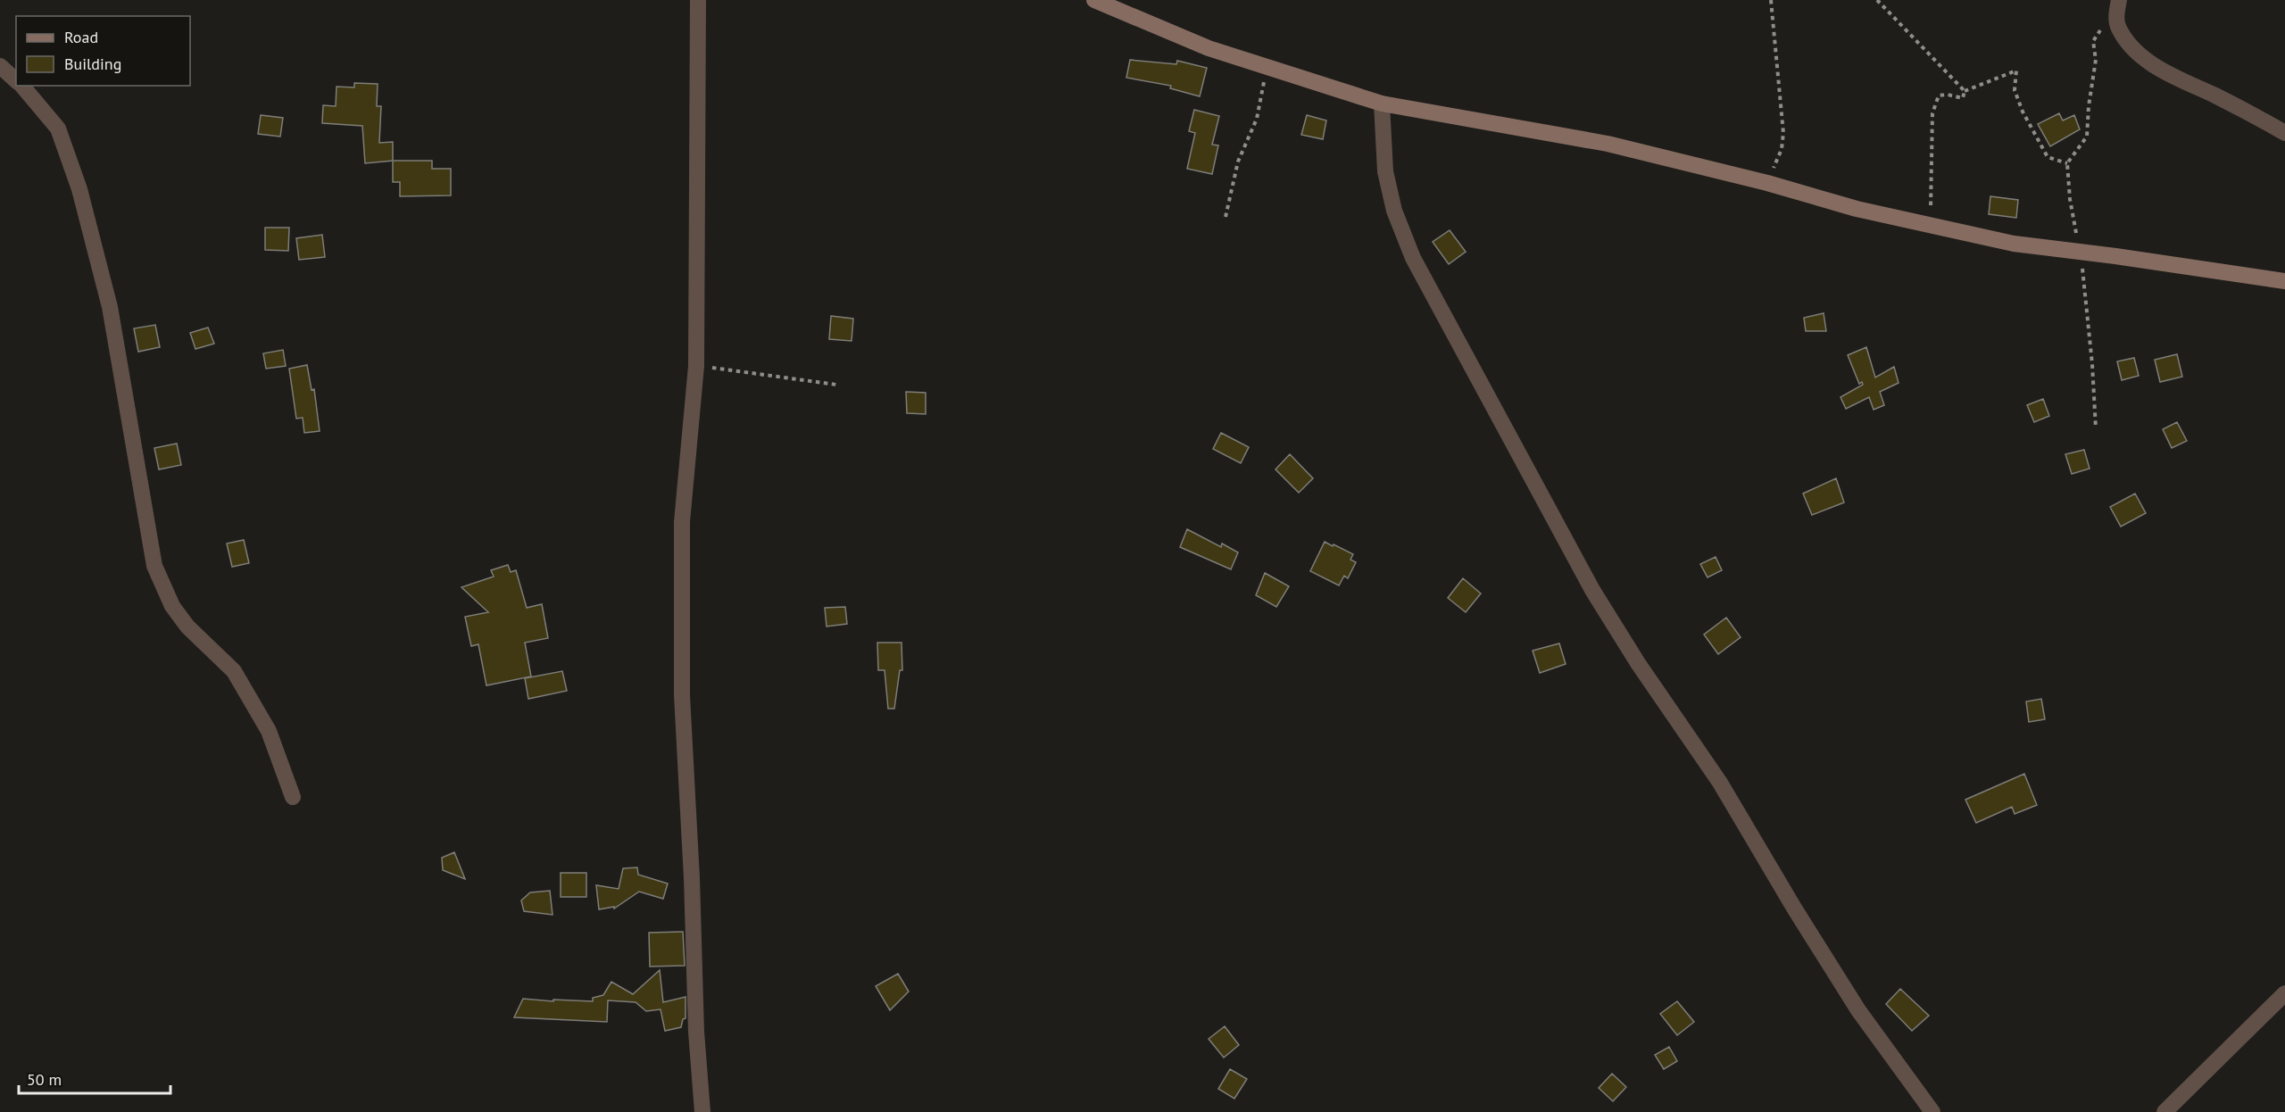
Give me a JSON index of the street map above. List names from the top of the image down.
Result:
{
  "legend": ["Road", "Building"],
  "scale_bar": "50 m"
}
